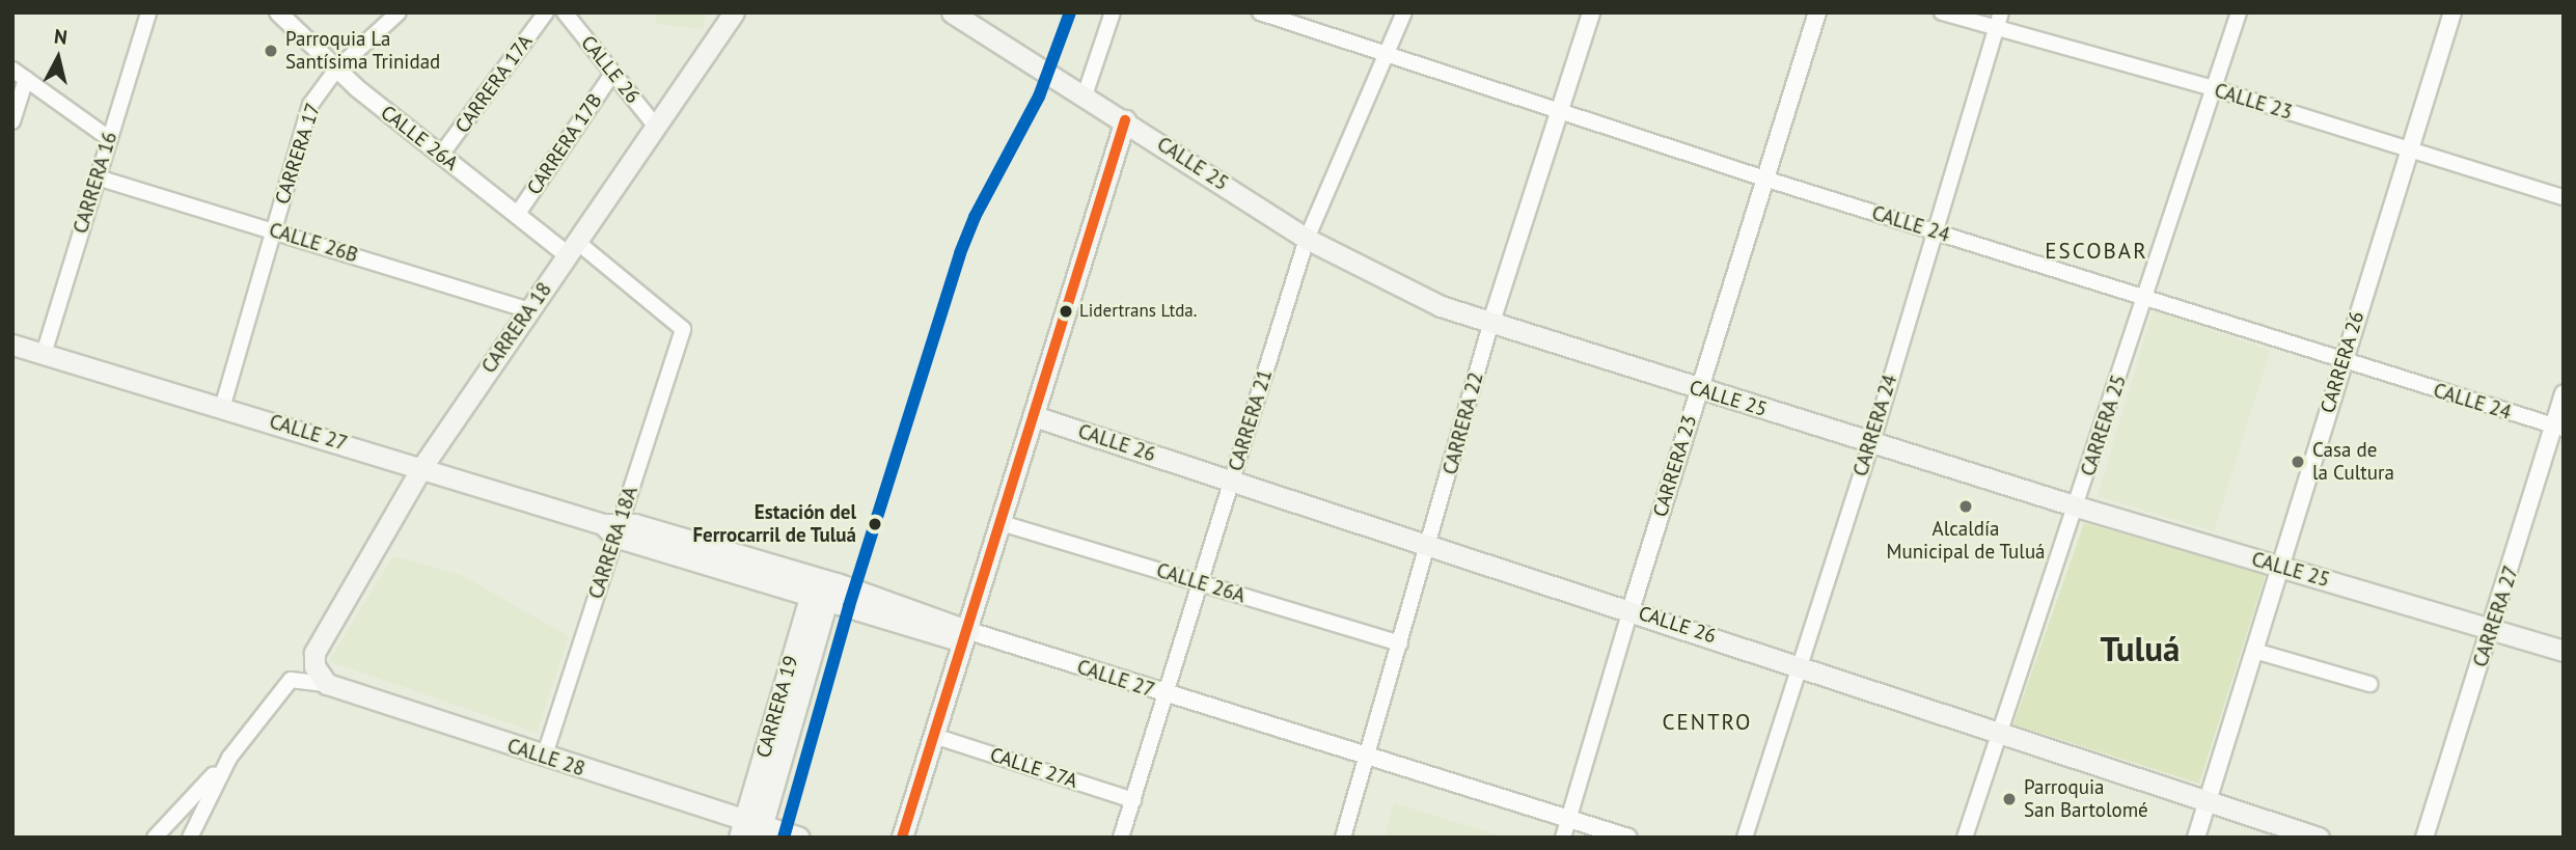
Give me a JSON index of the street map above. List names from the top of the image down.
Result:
{
  "streets": {
    "main road": [
      "CALLE 26",
      "CALLE 25",
      "CARRERA 18",
      "CALLE 27",
      "CARRERA 19",
      "CALLE 28"
    ],
    "street": [
      "CARRERA 17A",
      "CALLE 23",
      "CALLE 26A",
      "CARRERA 17B",
      "CARRERA 17",
      "CARRERA 16",
      "CALLE 24",
      "CALLE 26B",
      "CARRERA 26",
      "CARRERA 21",
      "CARRERA 22",
      "CARRERA 24",
      "CARRERA 25",
      "CARRERA 23",
      "CARRERA 18A",
      "CARRERA 27",
      "CALLE 27A"
    ]
  },
  "crossings": [
    ["CALLE 26", "CARRERA 17B"],
    ["CALLE 26", "CARRERA 18"],
    ["CALLE 26", "CARRERA 26"],
    ["CALLE 26", "CARRERA 21"],
    ["CALLE 26", "CARRERA 22"],
    ["CALLE 26", "CARRERA 24"],
    ["CALLE 26", "CARRERA 25"],
    ["CALLE 26", "CARRERA 23"],
    ["CARRERA 17A", "CALLE 26A"],
    ["CALLE 23", "CARRERA 26"],
    ["CALLE 23", "CARRERA 24"],
    ["CALLE 23", "CARRERA 25"],
    ["CALLE 26A", "CARRERA 17B"],
    ["CALLE 26A", "CARRERA 17"],
    ["CALLE 26A", "CARRERA 18"],
    ["CALLE 26A", "CARRERA 21"],
    ["CALLE 26A", "CARRERA 22"],
    ["CALLE 26A", "CARRERA 18A"],
    ["CARRERA 17", "CALLE 26B"],
    ["CARRERA 17", "CALLE 27"],
    ["CALLE 25", "CARRERA 26"],
    ["CALLE 25", "CARRERA 21"],
    ["CALLE 25", "CARRERA 22"],
    ["CALLE 25", "CARRERA 24"],
    ["CALLE 25", "CARRERA 25"],
    ["CALLE 25", "CARRERA 23"],
    ["CALLE 25", "CARRERA 27"],
    ["CARRERA 16", "CALLE 26B"],
    ["CARRERA 16", "CALLE 27"],
    ["CALLE 24", "CARRERA 26"],
    ["CALLE 24", "CARRERA 21"],
    ["CALLE 24", "CARRERA 22"],
    ["CALLE 24", "CARRERA 24"],
    ["CALLE 24", "CARRERA 25"],
    ["CALLE 24", "CARRERA 23"],
    ["CALLE 24", "CARRERA 27"],
    ["CALLE 26B", "CARRERA 18"],
    ["CARRERA 18", "CALLE 27"],
    ["CARRERA 18", "CALLE 28"],
    ["CARRERA 21", "CALLE 27"],
    ["CARRERA 21", "CALLE 27A"],
    ["CARRERA 22", "CALLE 27"],
    ["CALLE 27", "CARRERA 23"],
    ["CALLE 27", "CARRERA 18A"],
    ["CALLE 27", "CARRERA 19"],
    ["CARRERA 18A", "CALLE 28"],
    ["CARRERA 19", "CALLE 28"]
  ],
  "districts": ["ESCOBAR", "Tuluá", "CENTRO"],
  "places": [
    "Parroquia La Santísima Trinidad",
    "Lidertrans Ltda.",
    "Casa de la Cultura",
    "Alcaldía Municipal de Tuluá",
    "Estación del Ferrocarril de Tuluá",
    "Parroquia San Bartolomé"
  ],
  "north": "top"
}
